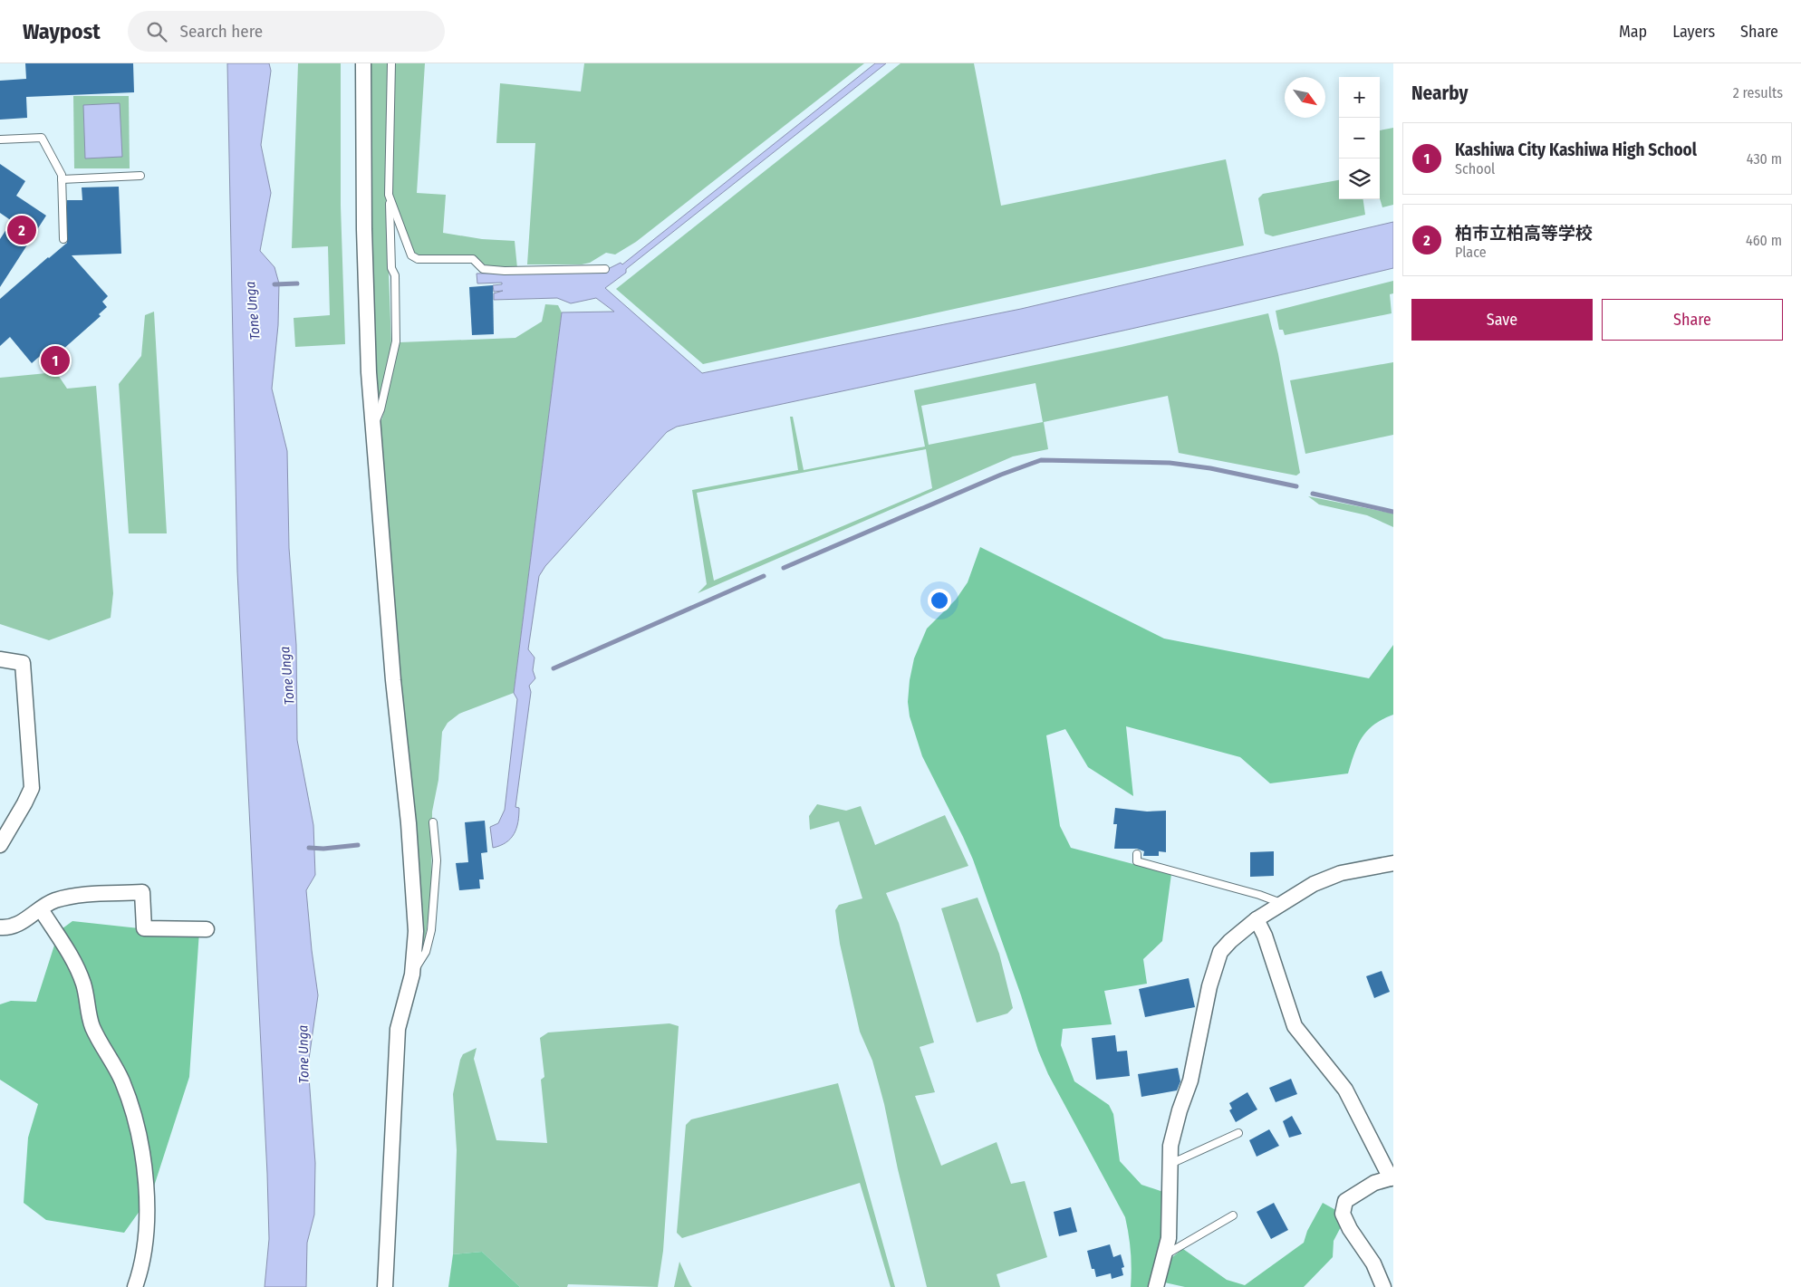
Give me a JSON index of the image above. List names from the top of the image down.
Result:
{
  "water": ["Tone Unga"],
  "north": "bottom right",
  "page": {
    "header": "Waypost",
    "search": "Search here",
    "nav": ["Map", "Layers", "Share"],
    "heading": ["Nearby", "2 results"],
    "map_buttons": ["+", "−"],
    "list": [
      {
        "mark": "1",
        "name": "Kashiwa City Kashiwa High School",
        "note": "School",
        "value": "430 m"
      },
      {
        "mark": "2",
        "name": "柏市立柏高等学校",
        "note": "Place",
        "value": "460 m"
      }
    ],
    "pins": ["2", "1"],
    "buttons": ["Save", "Share"]
  }
}
